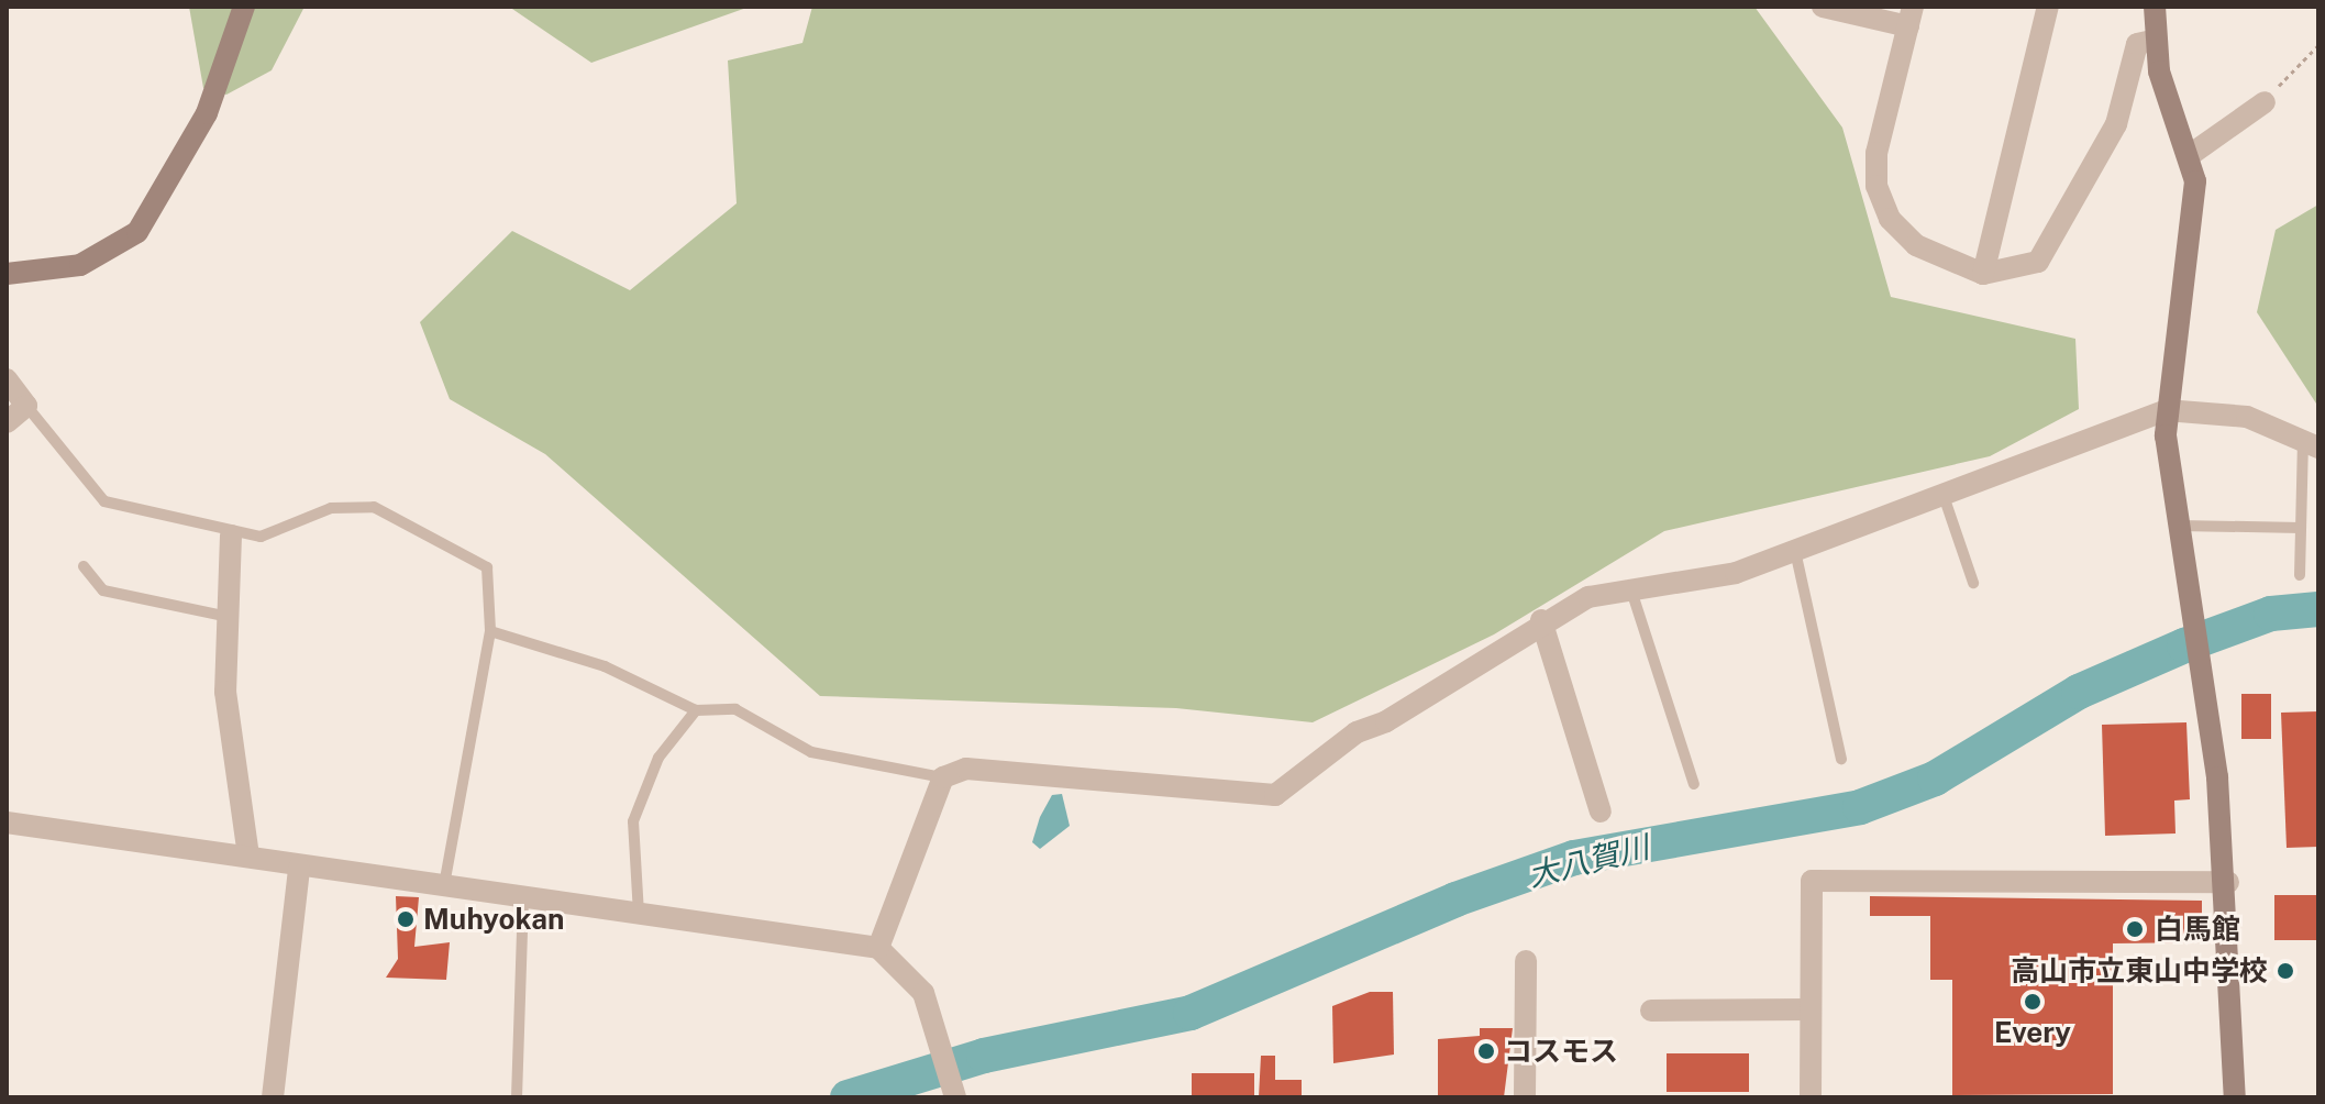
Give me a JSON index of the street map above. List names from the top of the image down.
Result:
{
  "water": ["大八賀川"],
  "places": [
    "Muhyokan",
    "白馬館",
    "高山市立東山中学校",
    "Every",
    "コスモス"
  ]
}
